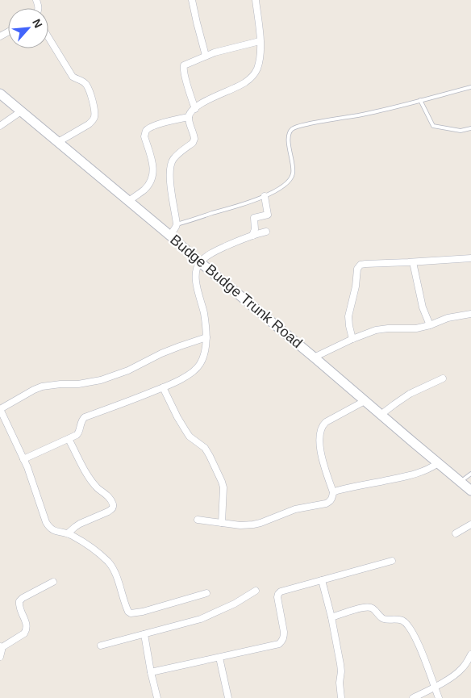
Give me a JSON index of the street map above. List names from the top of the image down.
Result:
{
  "streets": {
    "main road": ["Budge Budge Trunk Road"]
  },
  "north": "top right"
}
